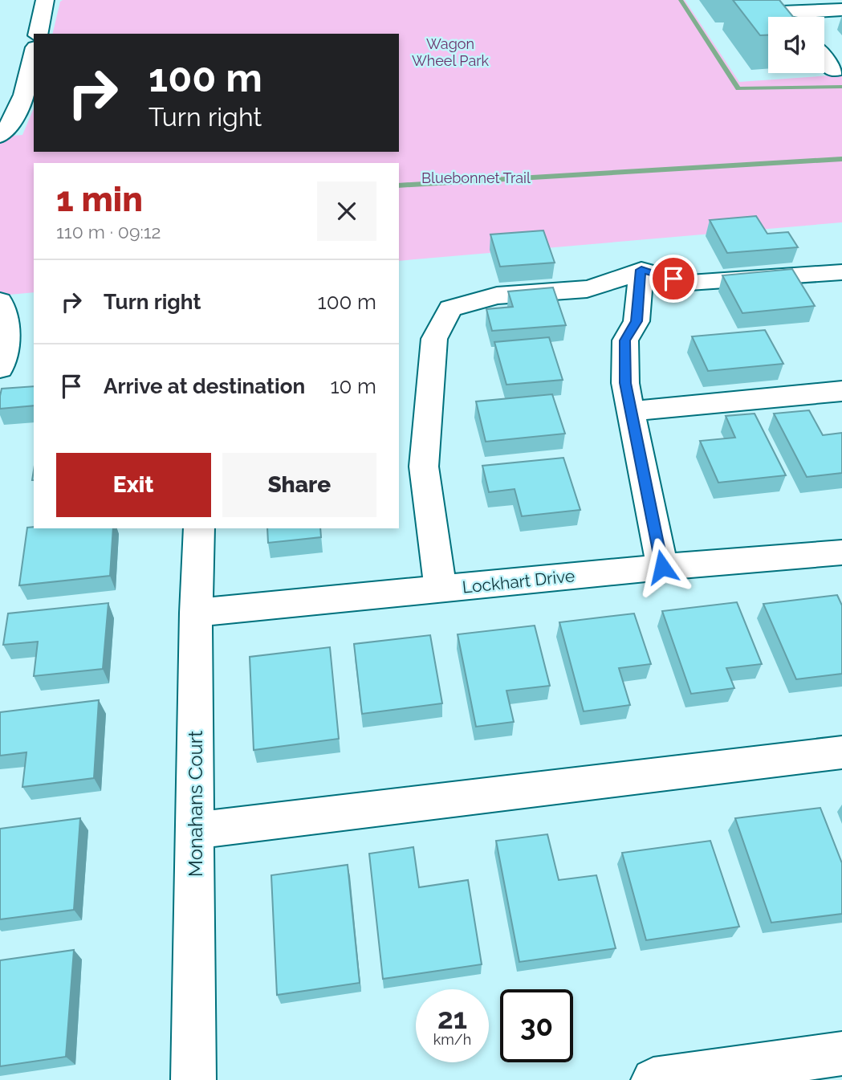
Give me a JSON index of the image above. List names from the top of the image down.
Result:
{
  "streets": {
    "street": ["Lockhart Drive", "Monahans Court"]
  },
  "crossings": [
    ["Lockhart Drive", "Monahans Court"]
  ],
  "parks": ["Wagon Wheel Park", "Bluebonnet Trail"],
  "page": {
    "turn": ["100 m", "Turn right"],
    "heading": ["1 min", "110 m · 09:12"],
    "list": [
      {
        "name": "Turn right",
        "value": "100 m"
      },
      {
        "name": "Arrive at destination",
        "value": "10 m"
      }
    ],
    "buttons": ["Exit", "Share"],
    "speed": "21 km/h",
    "limit": "30"
  }
}
